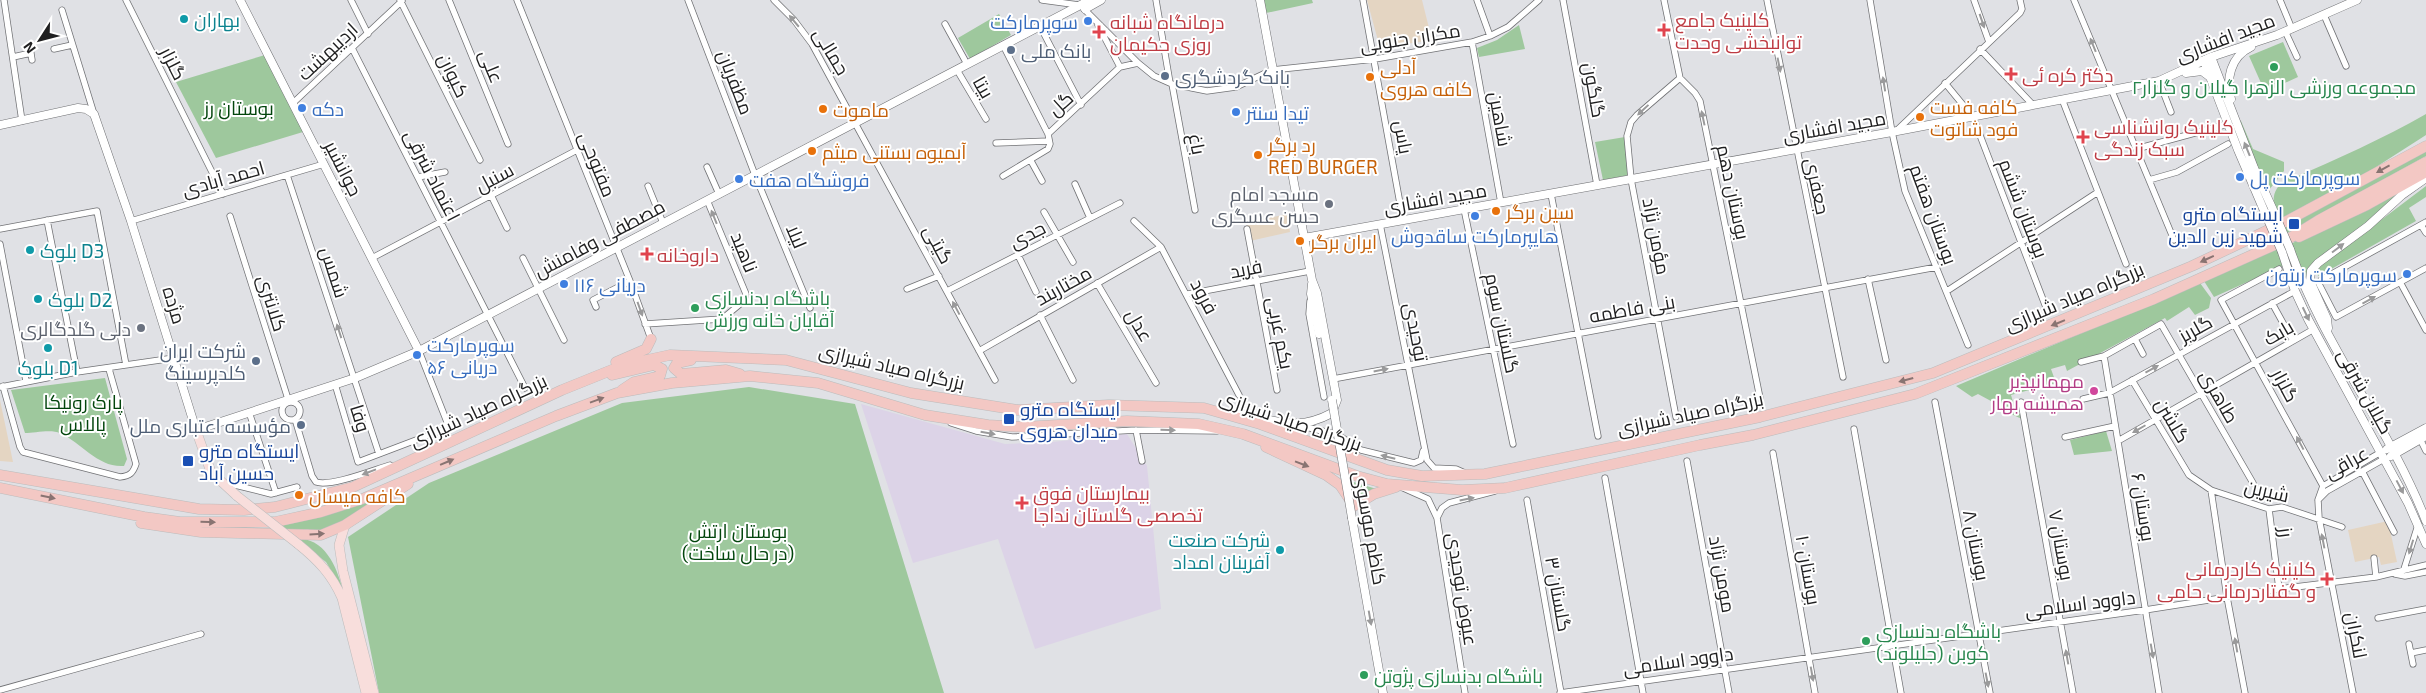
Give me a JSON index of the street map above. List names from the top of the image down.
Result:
{
  "streets": {
    "highway": ["بزرگراه صیاد شیرازی"],
    "main road": [
      "مجید افشاری",
      "جوانشیر",
      "مصطفی وفامنش",
      "مژده",
      "گیلان شرقی",
      "عراقی",
      "کاظم موسوی"
    ],
    "street": [
      "مکران جنوبی",
      "اردیبهشت",
      "جمالی",
      "گلزار",
      "علی",
      "کیوان",
      "مظفریان",
      "بیتا",
      "گلگون",
      "گل",
      "شاهین",
      "یاس",
      "باغ",
      "مفتوحی",
      "اعتماد شرقی",
      "سنبل",
      "احمد آبادی",
      "جعفری",
      "بوستان دهم",
      "بوستان ششم",
      "بوستان هفتم",
      "جدی",
      "لیلا",
      "مؤمن نژاد",
      "گیتی",
      "ناهید",
      "فرید",
      "شمس",
      "مختاربند",
      "فرود",
      "کلانتری",
      "بنی فاطمه",
      "گلستان سوم",
      "عدل",
      "گلریز",
      "توحیدی",
      "بابک",
      "یکم غربی",
      "طاهری",
      "وفا",
      "گلشن",
      "شیرین",
      "بوستان ۶",
      "رز",
      "بوستان ۸",
      "بوستان ۷",
      "بوستان ۱۰",
      "مومن نژاد",
      "عیوض توحیدی",
      "گلستان ۳",
      "داوود اسلامی",
      "لنکران"
    ]
  },
  "crossings": [
    ["مکران جنوبی", "شاهین"],
    ["مکران جنوبی", "یاس"],
    ["مکران جنوبی", "کاظم موسوی"],
    ["مجید افشاری", "گلگون"],
    ["مجید افشاری", "شاهین"],
    ["مجید افشاری", "یاس"],
    ["مجید افشاری", "جعفری"],
    ["مجید افشاری", "بوستان دهم"],
    ["مجید افشاری", "بوستان ششم"],
    ["مجید افشاری", "بوستان هفتم"],
    ["مجید افشاری", "مؤمن نژاد"],
    ["مجید افشاری", "گلستان سوم"],
    ["مجید افشاری", "توحیدی"],
    ["مجید افشاری", "کاظم موسوی"],
    ["اردیبهشت", "کیوان"],
    ["اردیبهشت", "جوانشیر"],
    ["اردیبهشت", "اعتماد شرقی"],
    ["جمالی", "مصطفی وفامنش"],
    ["جمالی", "گیتی"],
    ["گلزار", "احمد آبادی"],
    ["گلزار", "گلریز"],
    ["گلزار", "بابک"],
    ["گلزار", "عراقی"],
    ["مظفریان", "لیلا"],
    ["مظفریان", "مصطفی وفامنش"],
    ["بیتا", "مصطفی وفامنش"],
    ["مفتوحی", "سنبل"],
    ["مفتوحی", "مصطفی وفامنش"],
    ["مفتوحی", "ناهید"],
    ["جوانشیر", "سنبل"],
    ["جوانشیر", "احمد آبادی"],
    ["جوانشیر", "مصطفی وفامنش"],
    ["اعتماد شرقی", "سنبل"],
    ["اعتماد شرقی", "مصطفی وفامنش"],
    ["احمد آبادی", "شمس"],
    ["احمد آبادی", "مژده"],
    ["جعفری", "بنی فاطمه"],
    ["بوستان دهم", "مؤمن نژاد"],
    ["بوستان دهم", "بنی فاطمه"],
    ["بوستان هفتم", "بنی فاطمه"],
    ["جدی", "گیتی"],
    ["لیلا", "مصطفی وفامنش"],
    ["مؤمن نژاد", "بنی فاطمه"],
    ["مصطفی وفامنش", "گیتی"],
    ["مصطفی وفامنش", "ناهید"],
    ["مصطفی وفامنش", "شمس"],
    ["مصطفی وفامنش", "کلانتری"],
    ["مصطفی وفامنش", "مژده"],
    ["مصطفی وفامنش", "وفا"],
    ["گیتی", "مختاربند"],
    ["فرید", "فرود"],
    ["فرید", "یکم غربی"],
    ["فرید", "کاظم موسوی"],
    ["شمس", "وفا"],
    ["مختاربند", "فرود"],
    ["مختاربند", "عدل"],
    ["بزرگراه صیاد شیرازی", "توحیدی"],
    ["بنی فاطمه", "گلستان سوم"],
    ["بنی فاطمه", "توحیدی"],
    ["بنی فاطمه", "کاظم موسوی"],
    ["گلریز", "گیلان شرقی"],
    ["گلریز", "طاهری"],
    ["گلریز", "گلشن"],
    ["گلریز", "بوستان ۶"],
    ["بابک", "گیلان شرقی"],
    ["بابک", "طاهری"],
    ["بابک", "گلشن"],
    ["بابک", "بوستان ۶"],
    ["گیلان شرقی", "عراقی"],
    ["گلشن", "شیرین"],
    ["عراقی", "لنکران"],
    ["شیرین", "رز"],
    ["شیرین", "لنکران"],
    ["بوستان ۶", "داوود اسلامی"],
    ["رز", "داوود اسلامی"],
    ["بوستان ۸", "داوود اسلامی"],
    ["بوستان ۷", "داوود اسلامی"],
    ["بوستان ۱۰", "داوود اسلامی"],
    ["مومن نژاد", "داوود اسلامی"],
    ["گلستان ۳", "داوود اسلامی"],
    ["داوود اسلامی", "لنکران"]
  ],
  "one_way": [
    "جمالی",
    "جعفری",
    "بوستان هفتم",
    "شمس",
    "کاظم موسوی"
  ],
  "parks": ["بوستان رز", "پارک رونیکا پالاس", "بوستان ارتش (در حال ساخت)"],
  "places": {
    "other": [
      "بهاران",
      "سوپرمارکت",
      "بانک ملی",
      "مجموعه ورزشی الزهرا گیلان و گلزار۲",
      "بانک گردشگری",
      "آدلی کافه هروی",
      "دکه",
      "ماموت",
      "تیدا سنتر",
      "کافه فست فود شاتوت",
      "آبمیوه بستنی میثم",
      "رد برگر RED BURGER",
      "سوپرمارکت پل",
      "فروشگاه هفت",
      "مسجد امام حسن عسگری",
      "سین برگر",
      "هایپرمارکت ساقدوش",
      "ایران برگر",
      "بلوک D3",
      "سوپرمارکت زیتون",
      "دریانی ١١۶",
      "بلوک D2",
      "باشگاه بدنسازی آقایان خانه ورزش",
      "دلی گلدگالری",
      "بلوک D1",
      "سوپرمارکت ۵۶ دریانی",
      "شرکت ایران کلدپرسینگ",
      "مهمانپذیر همیشه بهار",
      "مؤسسه اعتباری ملل",
      "کافه میسان",
      "شرکت صنعت آفرینان امداد",
      "باشگاه بدنسازی کوبن (جلیلوند)",
      "باشگاه بدنسازی پژوتن"
    ],
    "health": [
      "کلینیک جامع توانبخشی وحدت",
      "درمانگاه شبانه روزی حکیمان",
      "دکتر کره ئی",
      "کلینیک روانشناسی سبک زندگی",
      "داروخانه",
      "بیمارستان فوق تخصصی گلستان نداجا",
      "کلینیک کاردرمانی و گفتاردرمانی حامی"
    ],
    "transit": ["ایستگاه مترو شهید زین الدین", "ایستگاه مترو میدان هروی", "ایستگاه مترو حسین آباد"]
  },
  "north": "bottom left"
}
